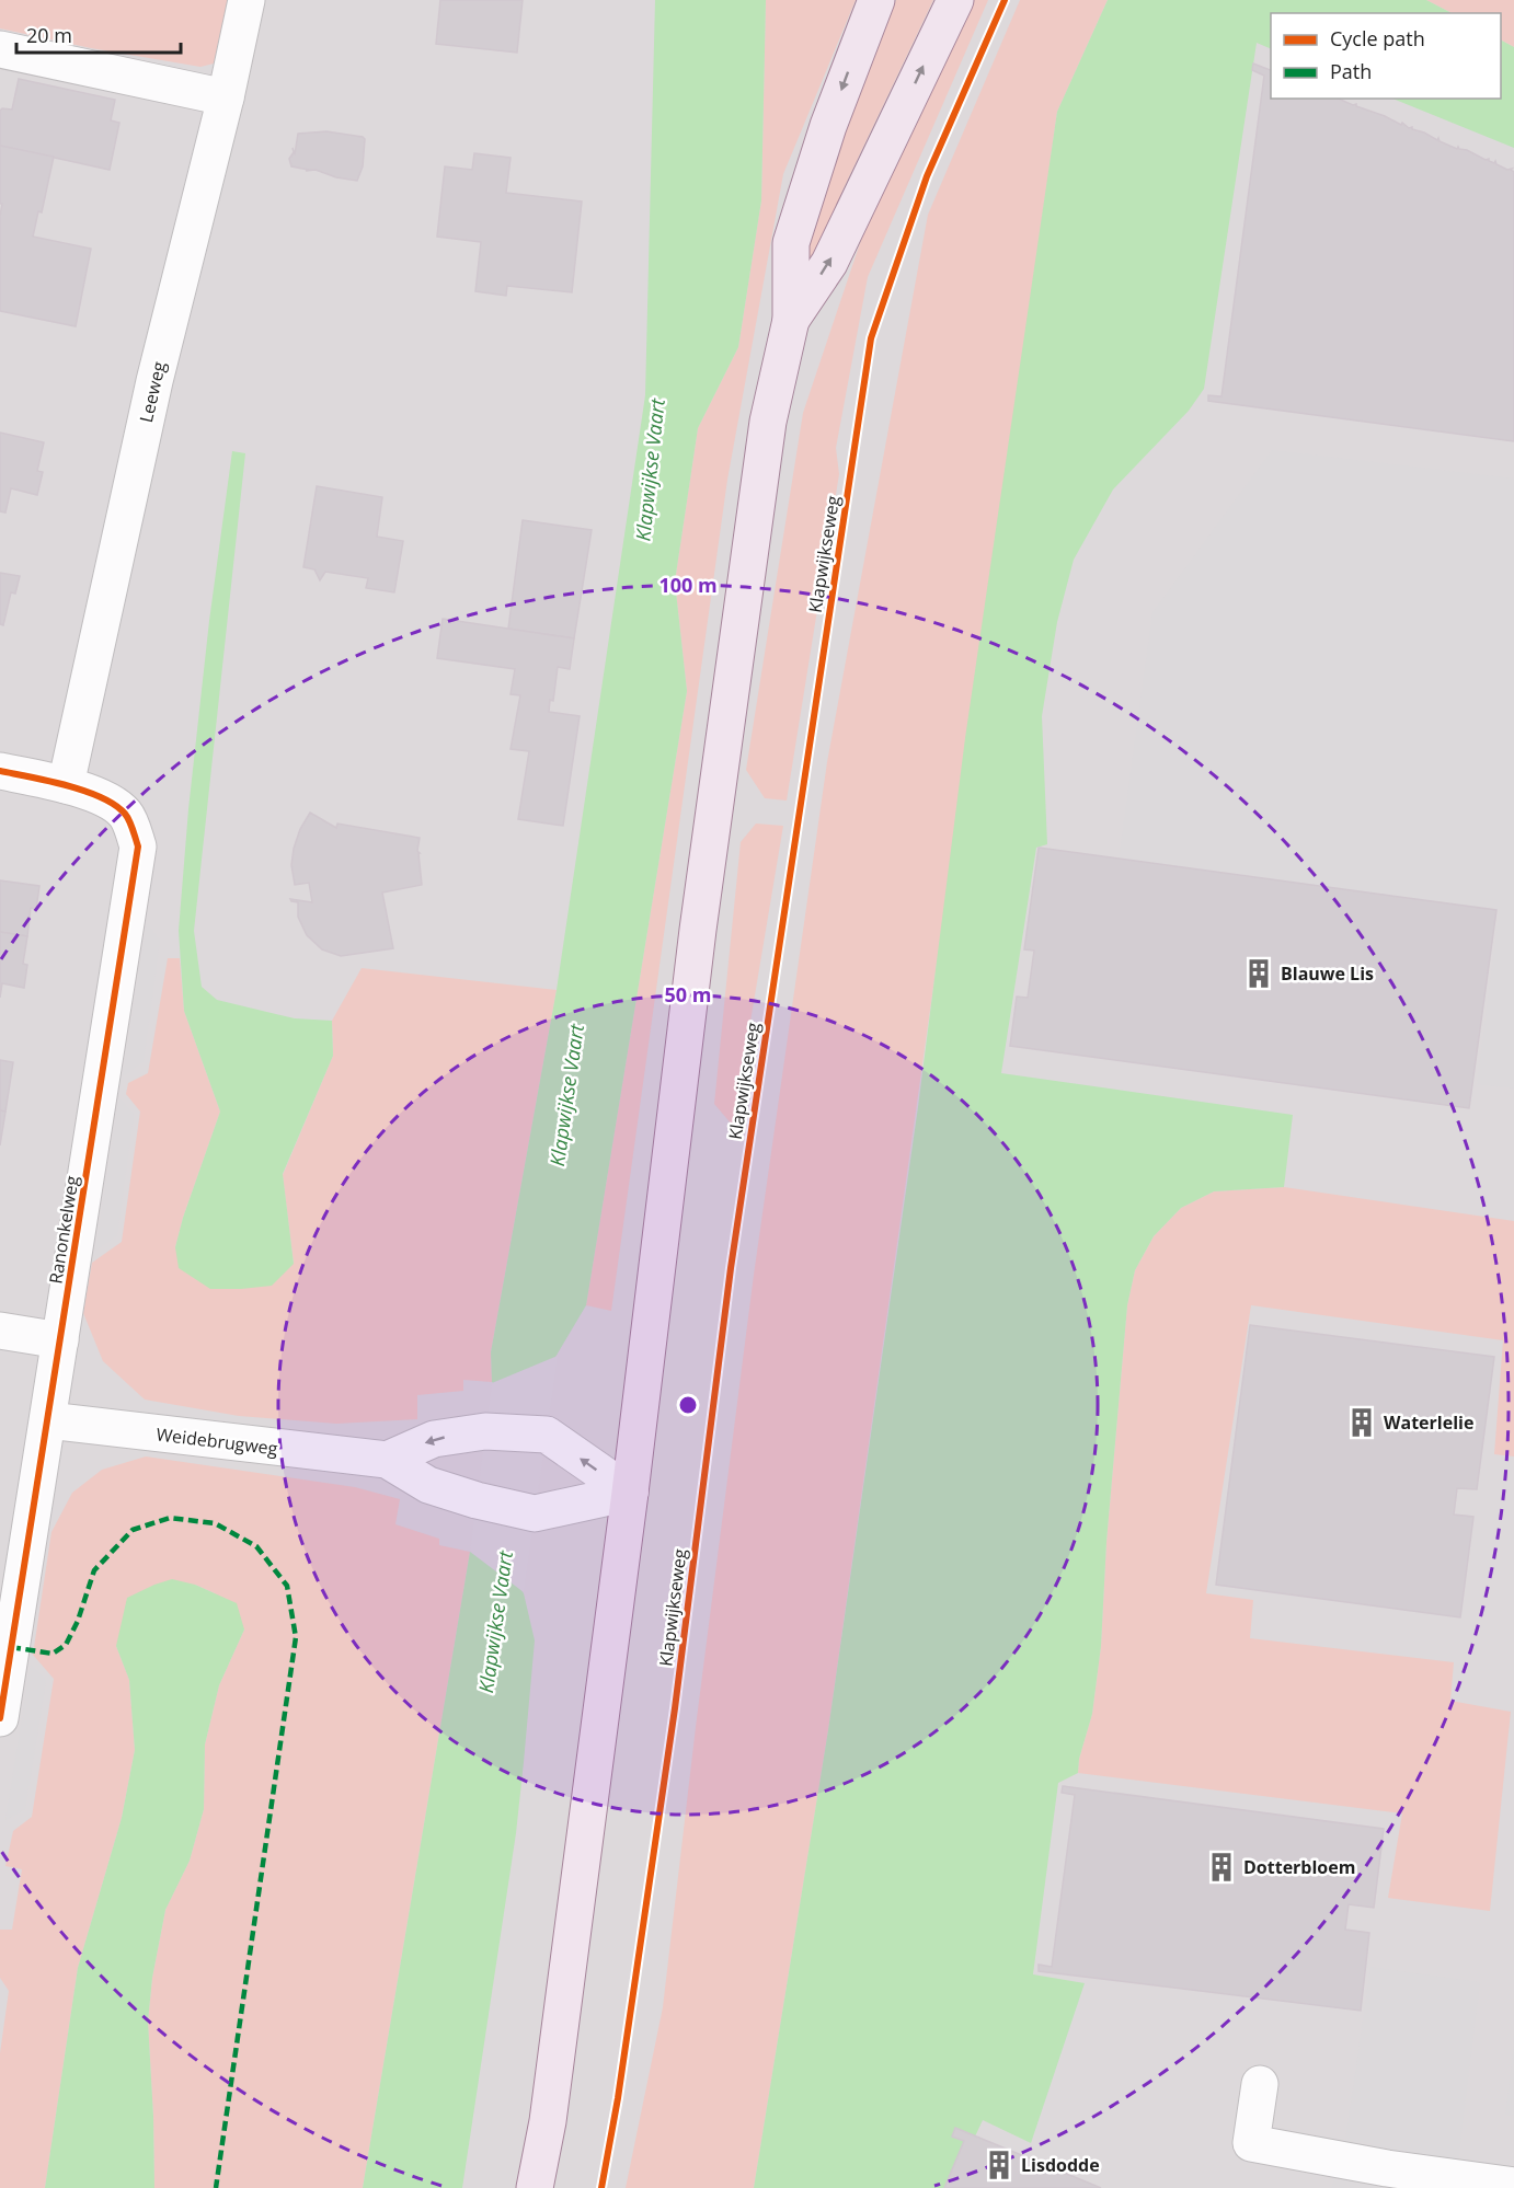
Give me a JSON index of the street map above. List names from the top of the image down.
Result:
{
  "streets": {
    "street": ["Leeweg", "Ranonkelweg", "Weidebrugweg"],
    "cycle path": ["Klapwijkseweg"]
  },
  "crossings": [
    ["Leeweg", "Ranonkelweg"],
    ["Ranonkelweg", "Weidebrugweg"]
  ],
  "water": ["Klapwijkse Vaart"],
  "places": {
    "building": [
      "Blauwe Lis",
      "Waterlelie",
      "Dotterbloem",
      "Lisdodde"
    ]
  },
  "legend": ["Cycle path", "Path"],
  "scale_bar": "20 m",
  "rings": ["100 m", "50 m"]
}
